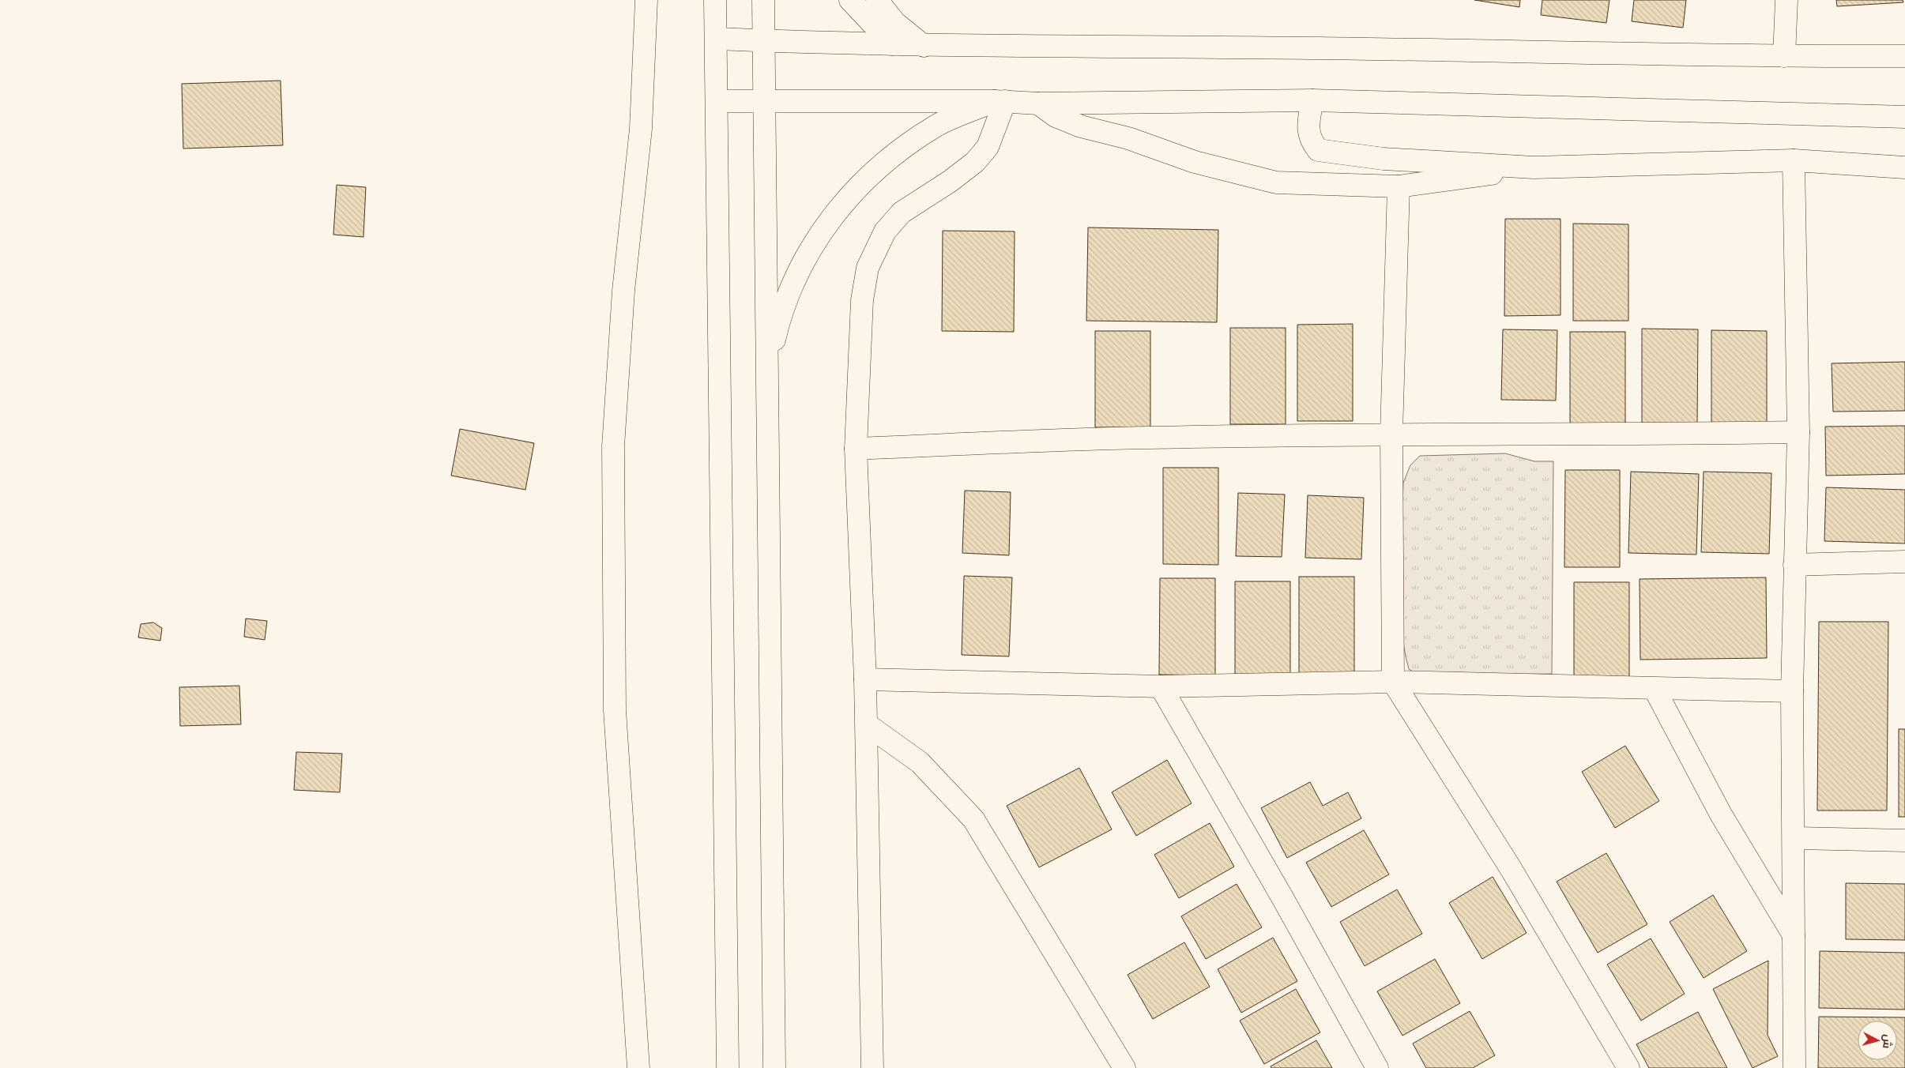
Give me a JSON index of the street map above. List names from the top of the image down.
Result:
{
  "north": "right"
}
